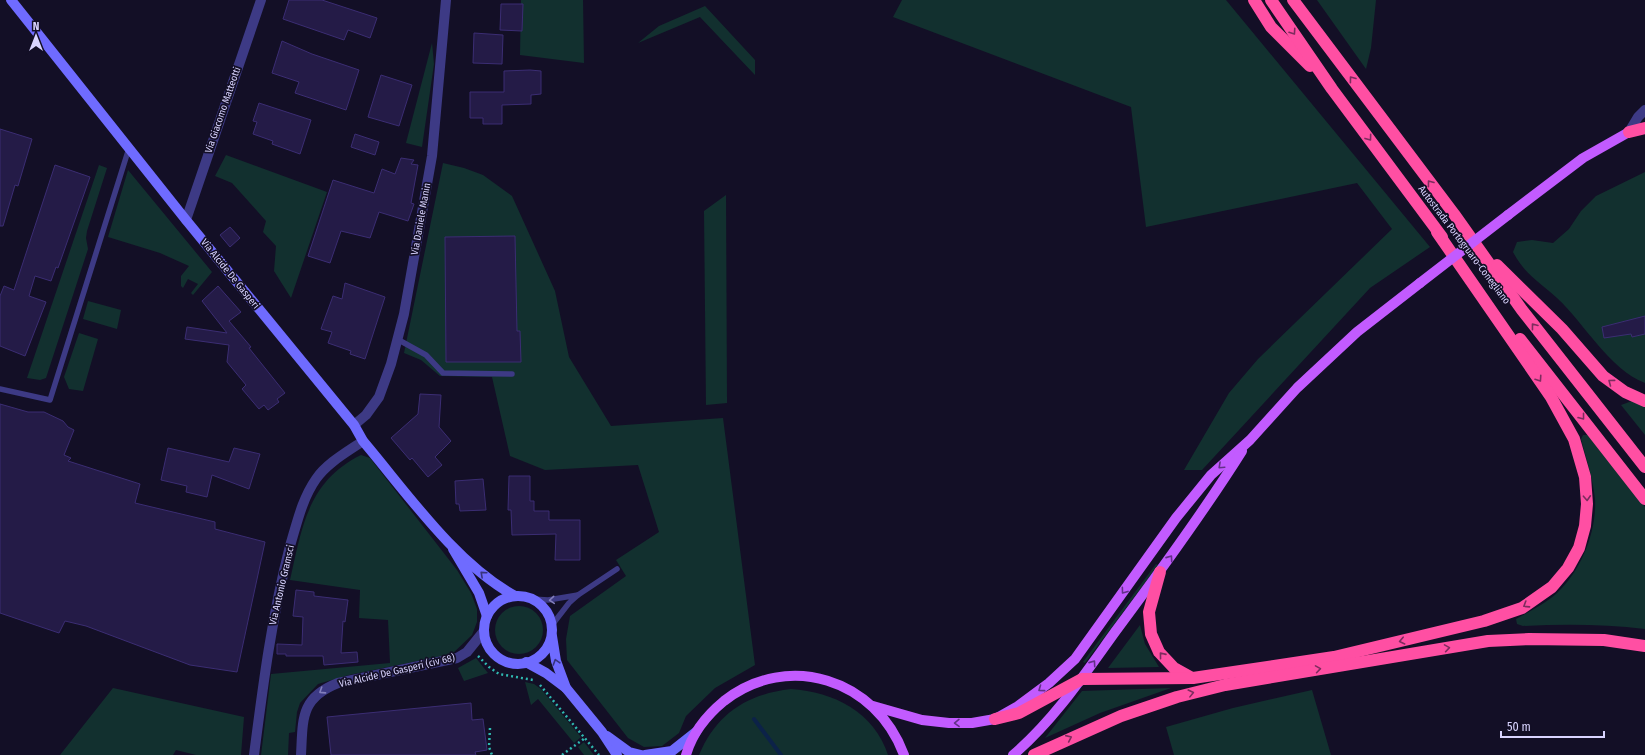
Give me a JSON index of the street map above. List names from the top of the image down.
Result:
{
  "streets": {
    "highway": ["Autostrada Portogruaro-Conegliano"],
    "main road": ["Via Alcide De Gasperi"],
    "street": [
      "Via Giacomo Matteotti",
      "Via Daniele Manin",
      "Via Antonio Gramsci",
      "Via Alcide De Gasperi (civ 68)"
    ]
  },
  "crossings": [
    ["Via Giacomo Matteotti", "Via Alcide De Gasperi"],
    ["Via Daniele Manin", "Via Alcide De Gasperi"],
    ["Via Alcide De Gasperi", "Via Antonio Gramsci"],
    ["Via Alcide De Gasperi", "Via Alcide De Gasperi (civ 68)"]
  ],
  "one_way": ["Via Alcide De Gasperi (civ 68)"],
  "scale_bar": "50 m",
  "north": "top"
}
